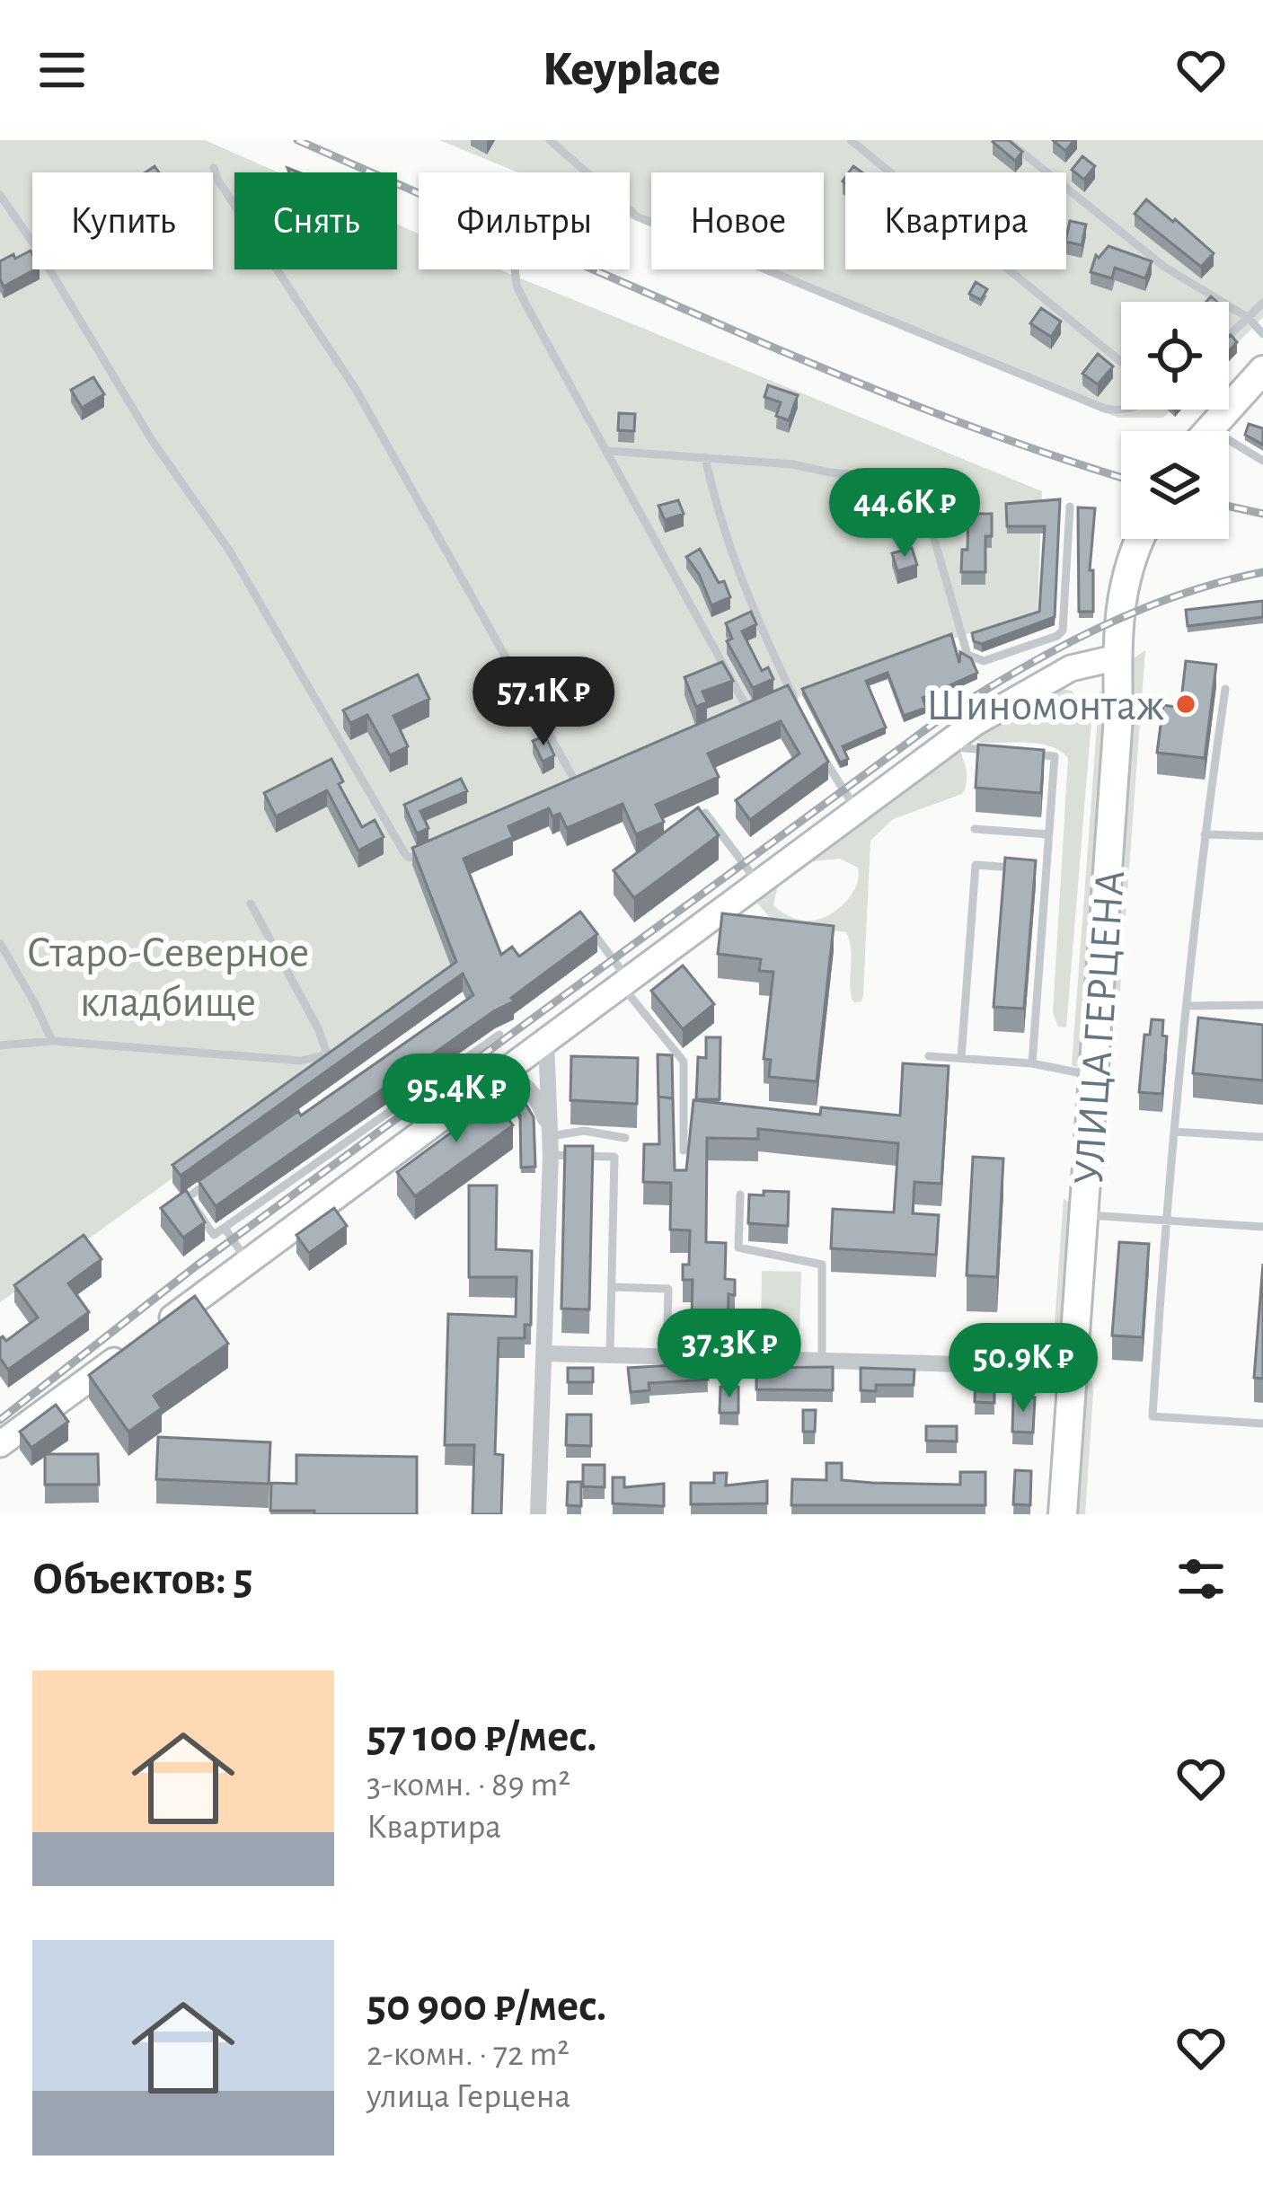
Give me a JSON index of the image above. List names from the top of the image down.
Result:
{
  "streets": {
    "main road": ["УЛИЦА ГЕРЦЕНА"]
  },
  "parks": ["Старо-Северное кладбище"],
  "places": ["Шиномонтаж"],
  "page": {
    "header": "Keyplace",
    "chip": [
      "Купить",
      "Снять",
      "Фильтры",
      "Новое",
      "Квартира"
    ],
    "price": [
      "44.6K ₽",
      "57.1K ₽",
      "95.4K ₽",
      "37.3K ₽",
      "50.9K ₽"
    ],
    "heading": "Объектов: 5",
    "list": [
      {
        "name": "57 100 ₽/мес.",
        "note": "3-комн. · 89 m² · Квартира"
      },
      {
        "name": "50 900 ₽/мес.",
        "note": "2-комн. · 72 m² · улица Герцена"
      }
    ]
  }
}
